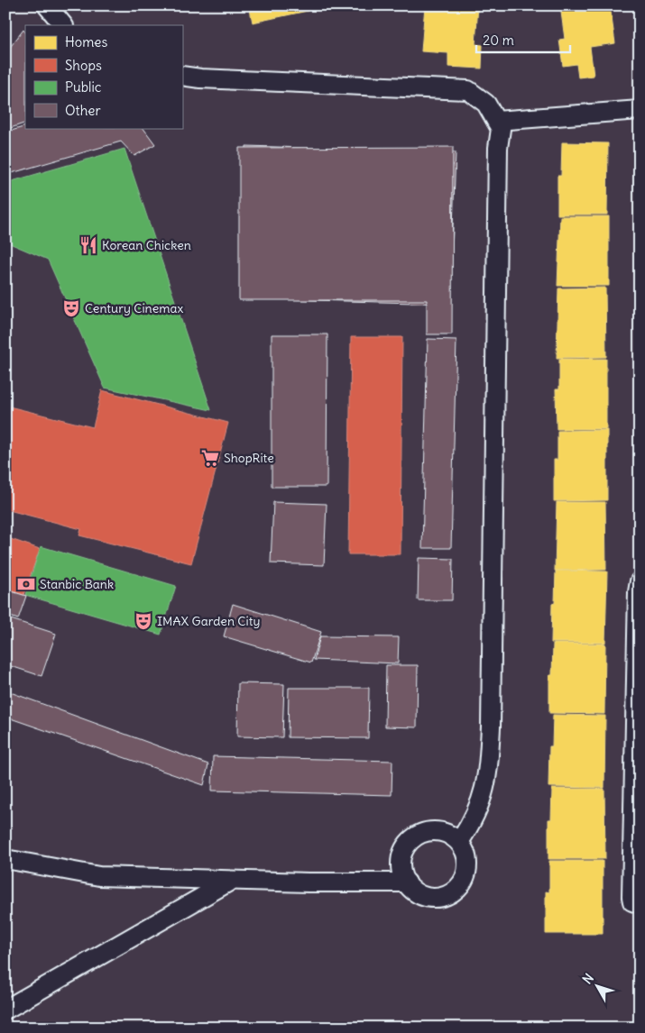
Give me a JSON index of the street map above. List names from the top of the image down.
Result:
{
  "places": {
    "restaurant": ["Korean Chicken"],
    "theatre": ["Century Cinemax", "IMAX Garden City"],
    "supermarket": ["ShopRite"],
    "bank": ["Stanbic Bank"]
  },
  "legend": [
    "Homes",
    "Shops",
    "Public",
    "Other"
  ],
  "scale_bar": "20 m",
  "north": "top left"
}
